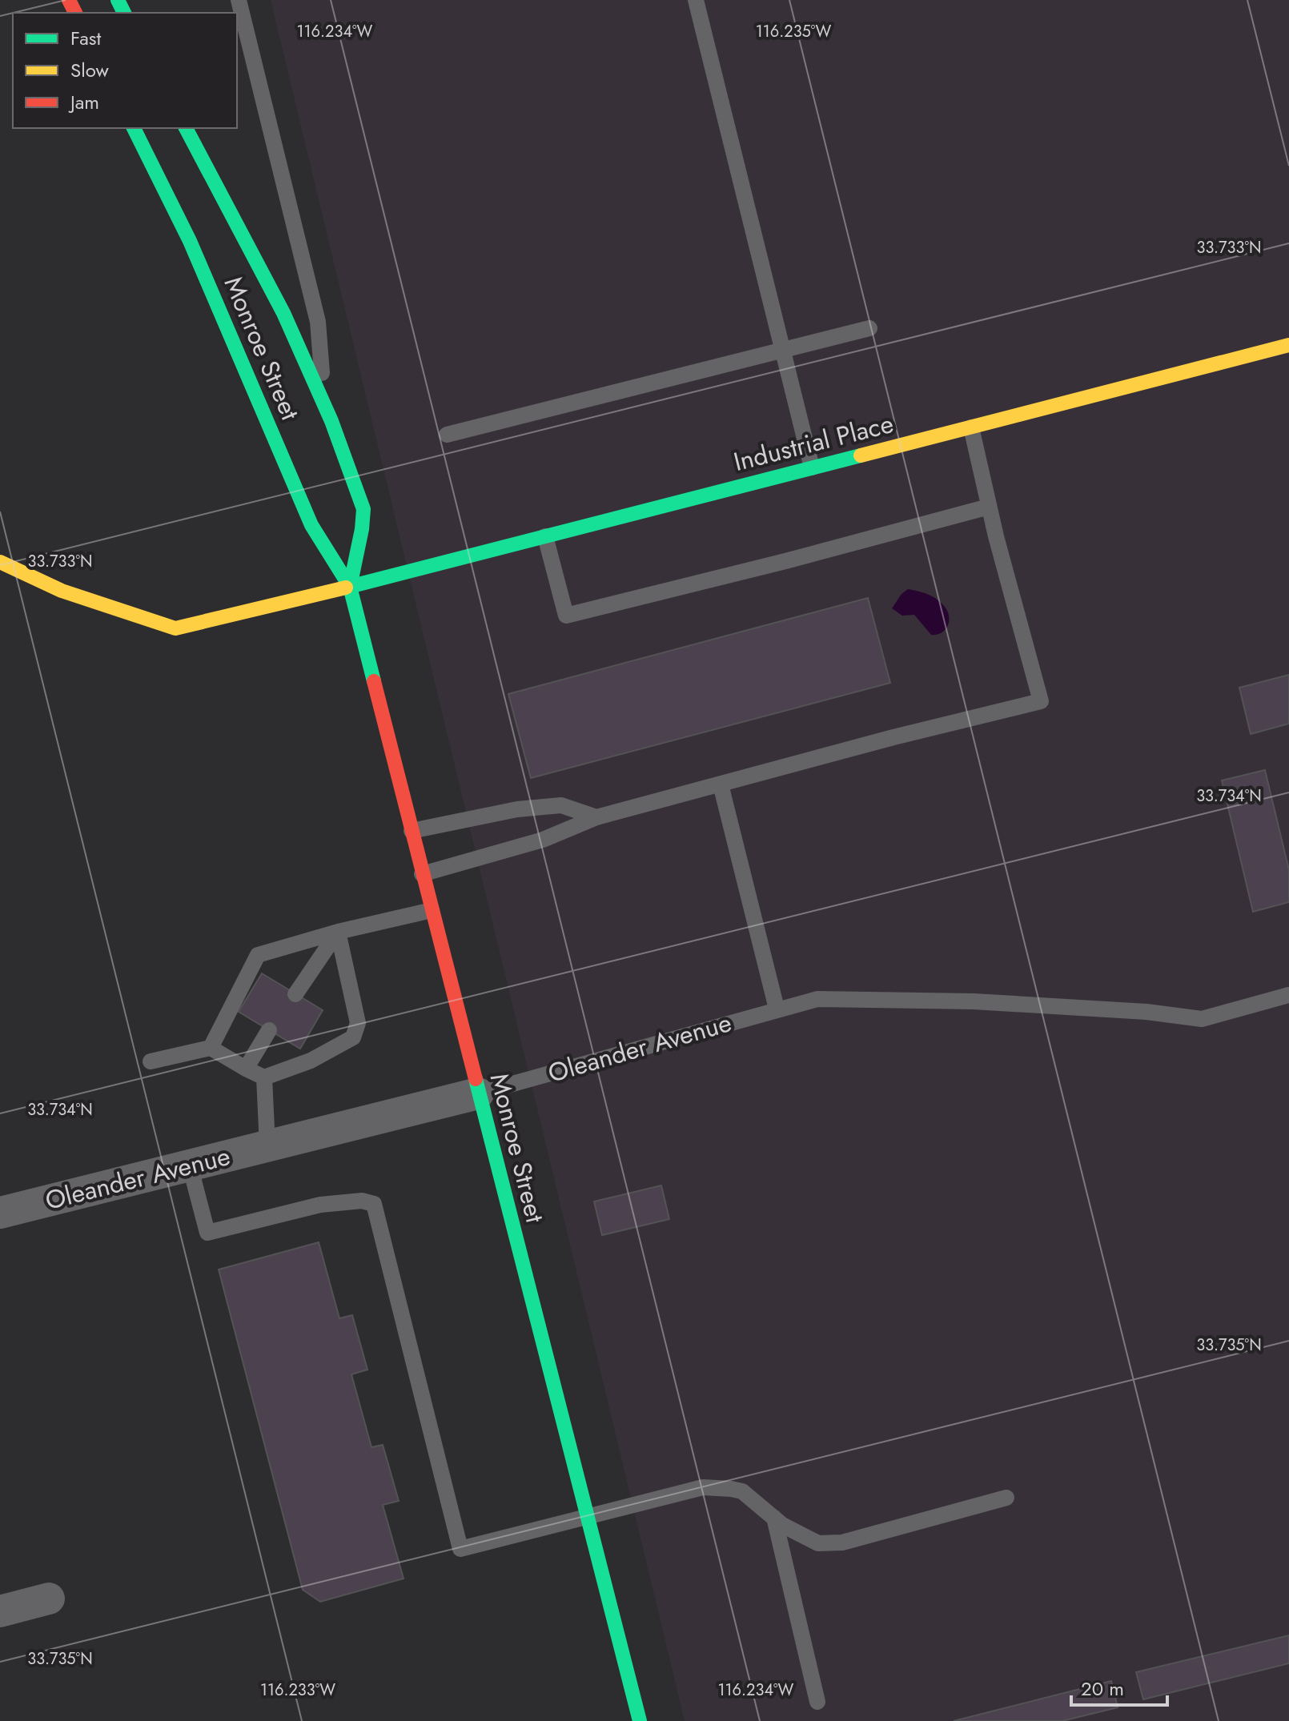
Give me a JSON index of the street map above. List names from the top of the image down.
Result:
{
  "streets": {
    "main road": ["Monroe Street", "Industrial Place"],
    "street": ["Oleander Avenue"]
  },
  "crossings": [
    ["Monroe Street", "Industrial Place"],
    ["Monroe Street", "Oleander Avenue"]
  ],
  "legend": ["Fast", "Slow", "Jam"],
  "scale_bar": "20 m",
  "coordinates": [
    "116.235°W",
    "116.234°W",
    "33.733°N",
    "33.734°N",
    "33.735°N",
    "116.233°W"
  ]
}
